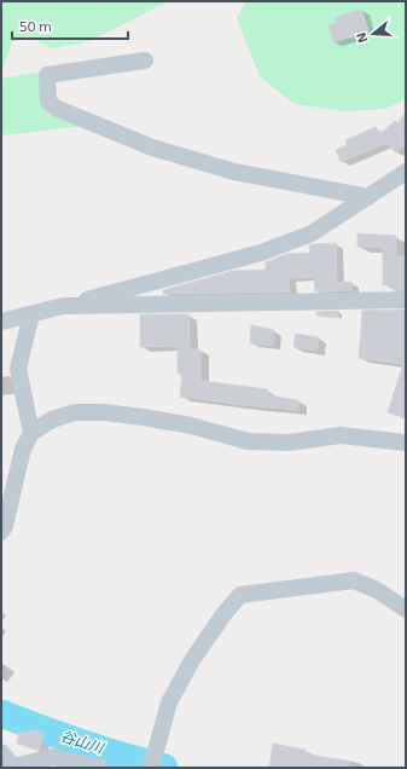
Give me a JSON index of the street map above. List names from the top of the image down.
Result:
{
  "water": ["谷山川"],
  "scale_bar": "50 m",
  "north": "left"
}
